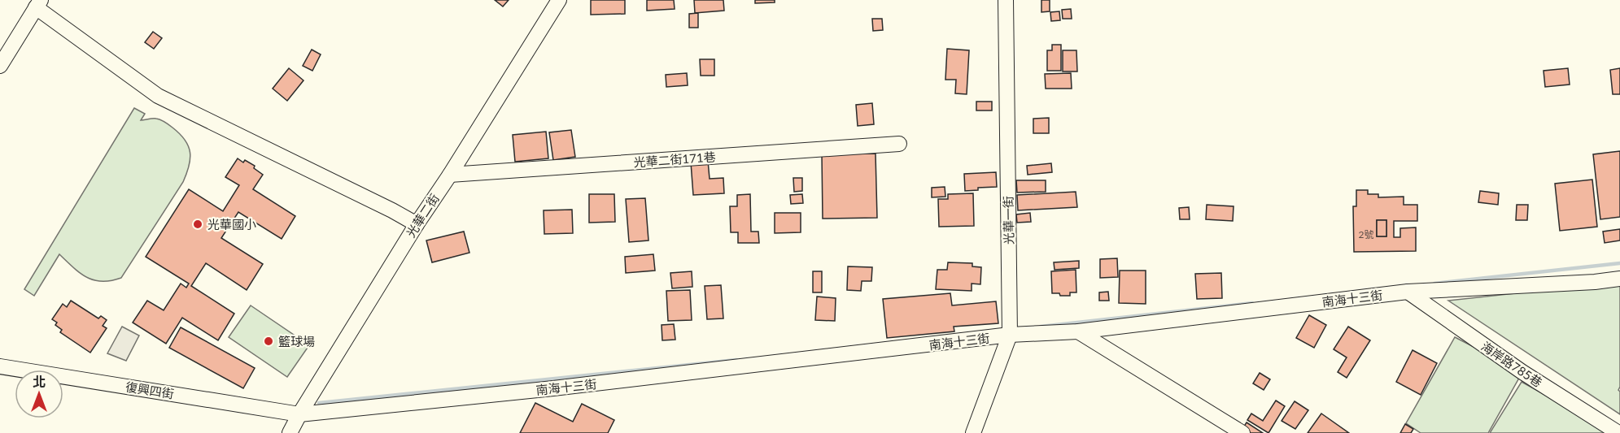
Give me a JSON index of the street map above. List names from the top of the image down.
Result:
{
  "streets": {
    "street": [
      "光華二街171巷",
      "光華二街",
      "光華一街",
      "南海十三街",
      "海岸路785巷",
      "復興四街"
    ]
  },
  "crossings": [
    ["光華二街171巷", "光華二街"],
    ["光華二街", "南海十三街"],
    ["光華二街", "復興四街"],
    ["光華一街", "南海十三街"],
    ["南海十三街", "海岸路785巷"],
    ["南海十三街", "復興四街"]
  ],
  "places": ["光華國小", "籃球場"],
  "house_numbers": ["2號"],
  "north": "top"
}
